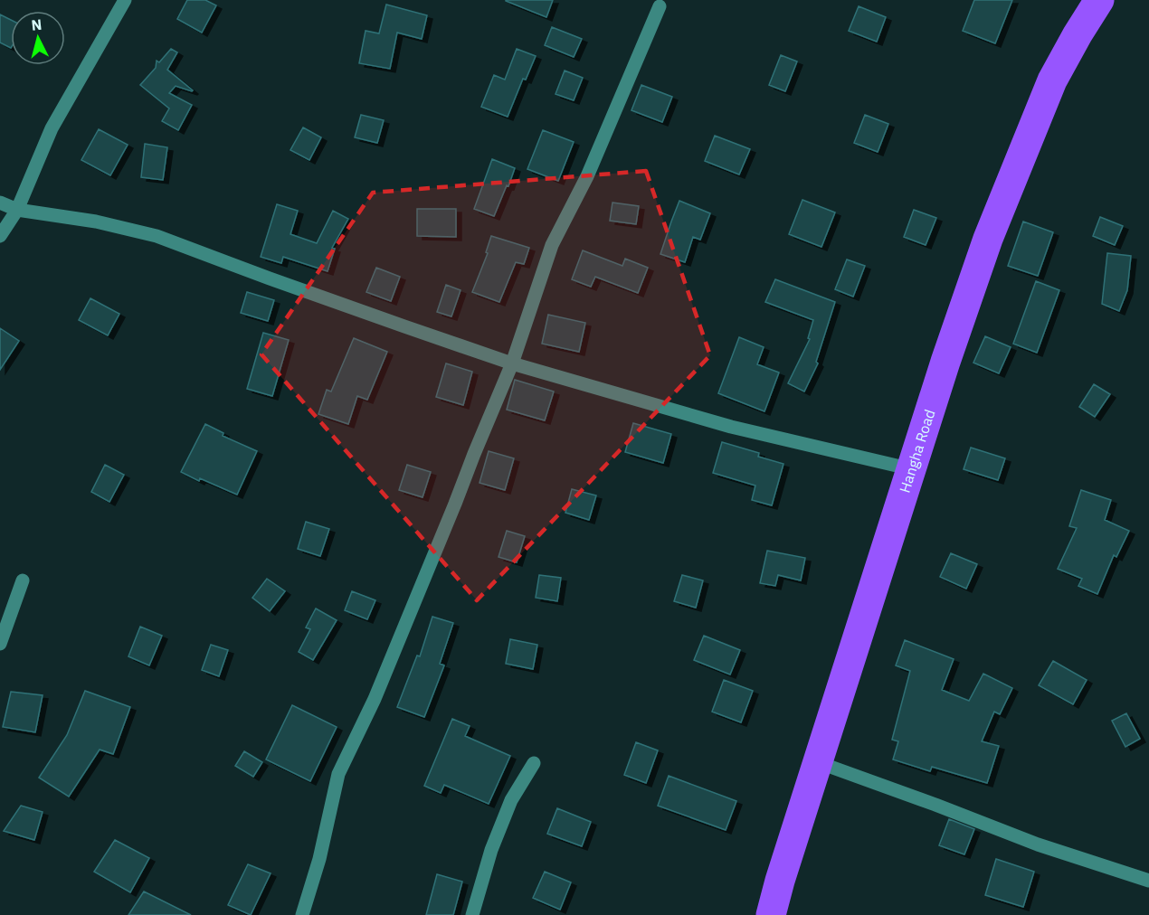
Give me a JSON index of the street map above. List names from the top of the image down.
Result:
{
  "streets": {
    "highway": ["Hangha Road"]
  },
  "north": "top"
}
